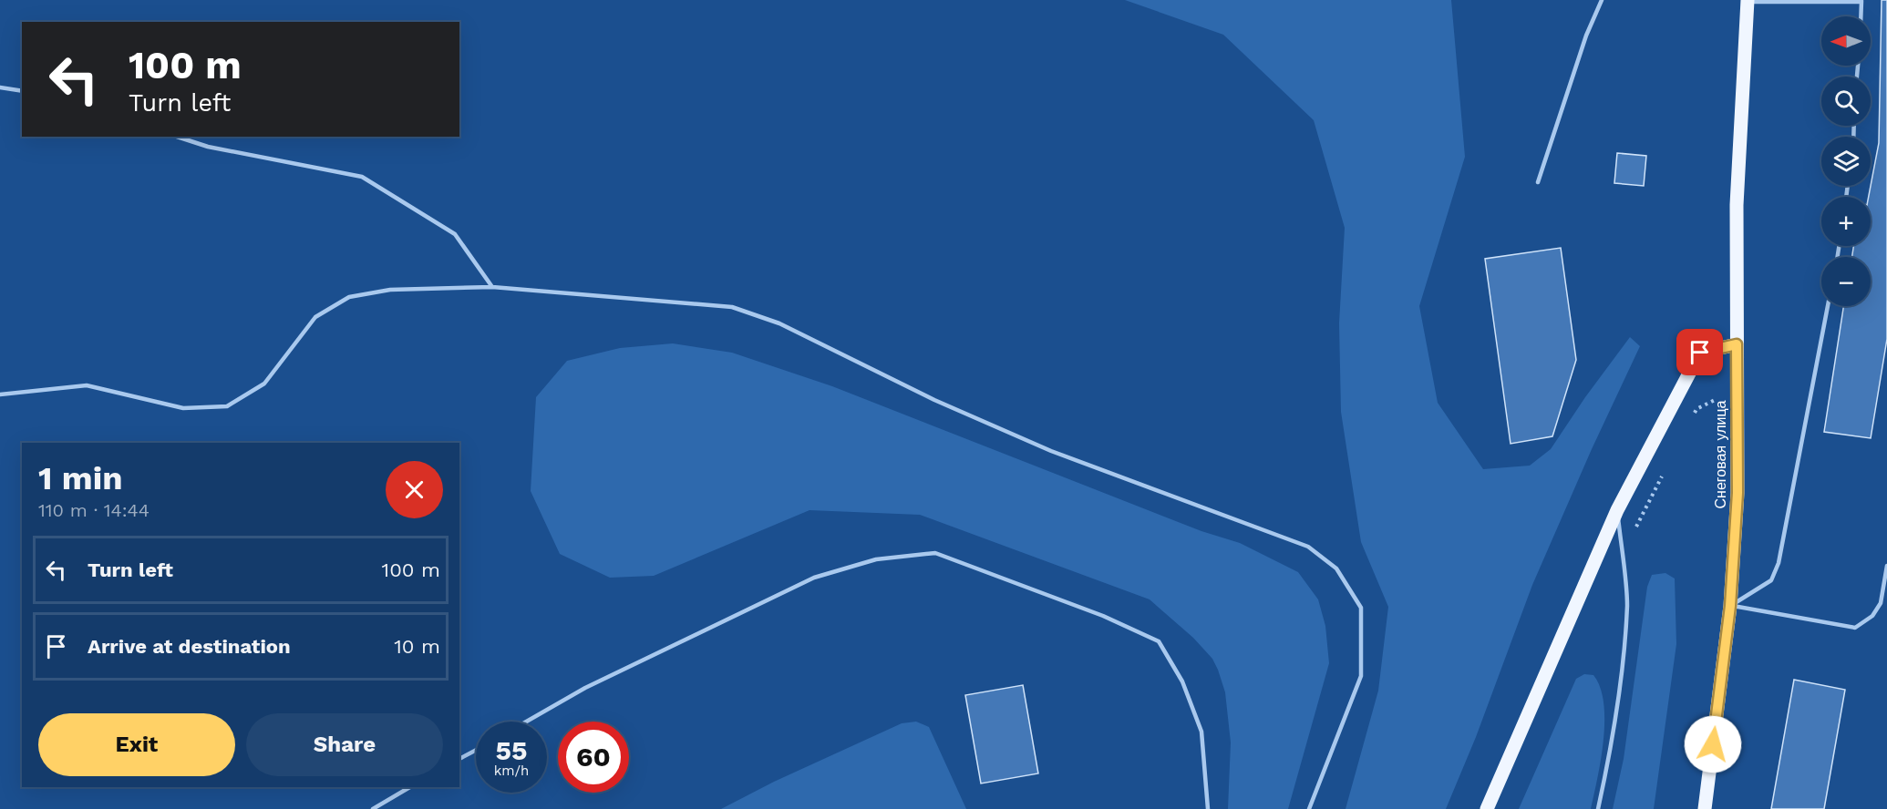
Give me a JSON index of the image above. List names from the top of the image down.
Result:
{
  "streets": {
    "main road": ["Снеговая улица"]
  },
  "north": "left",
  "page": {
    "map_buttons": ["+", "−"],
    "turn": ["100 m", "Turn left"],
    "heading": ["1 min", "110 m · 14:44"],
    "list": [
      {
        "name": "Turn left",
        "value": "100 m"
      },
      {
        "name": "Arrive at destination",
        "value": "10 m"
      }
    ],
    "buttons": ["Exit", "Share"],
    "speed": "55 km/h",
    "limit": "60"
  }
}
